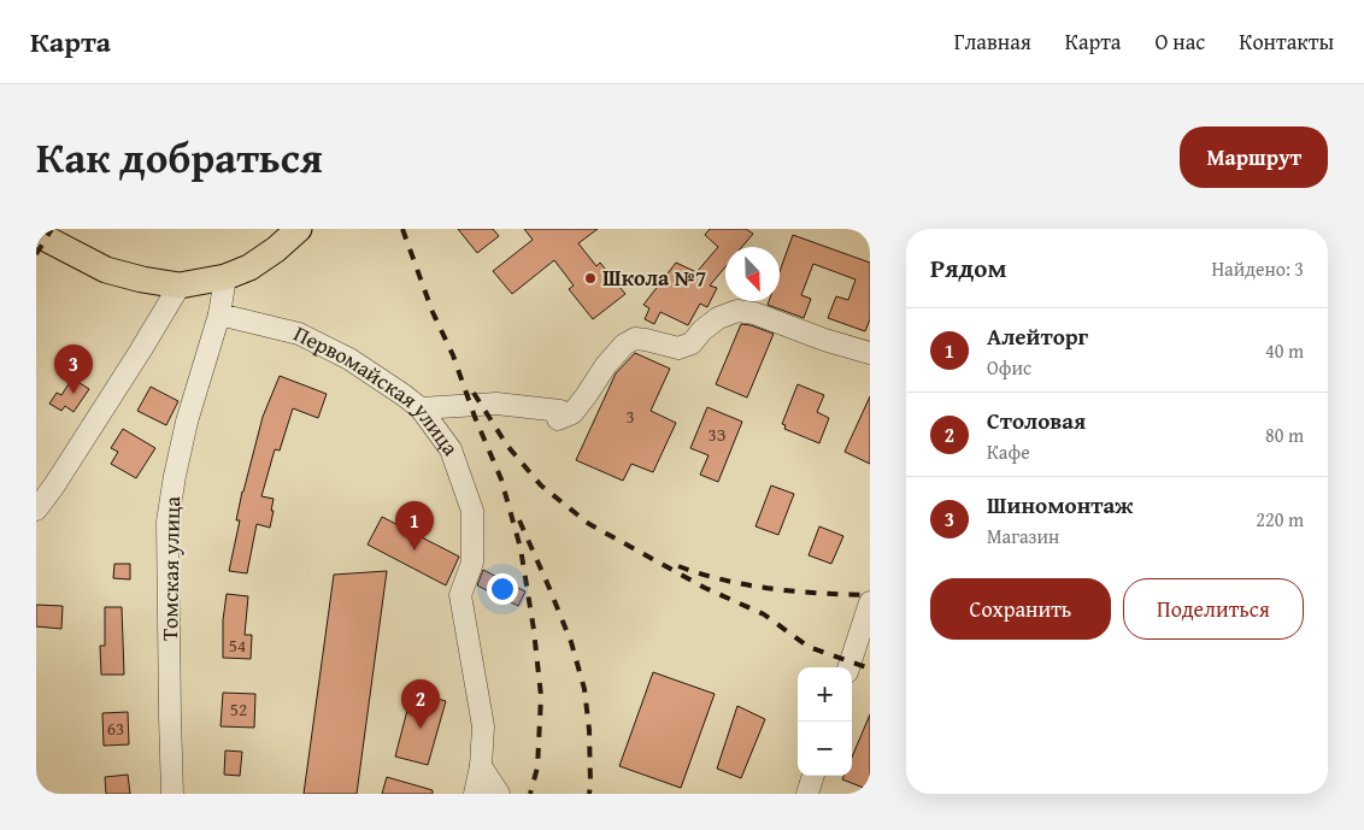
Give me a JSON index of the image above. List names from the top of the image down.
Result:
{
  "streets": {
    "street": ["Первомайская улица", "Томская улица"]
  },
  "crossings": [
    ["Первомайская улица", "Томская улица"]
  ],
  "places": ["Школа №7"],
  "house_numbers": [
    "3",
    "3З",
    "54",
    "52",
    "63"
  ],
  "north": "bottom right",
  "page": {
    "header": "Карта",
    "nav": [
      "Главная",
      "Карта",
      "О нас",
      "Контакты"
    ],
    "title": "Как добраться",
    "buttons": [
      "Маршрут",
      ["Сохранить", "Поделиться"]
    ],
    "heading": ["Рядом", "Найдено: 3"],
    "list": [
      {
        "mark": "1",
        "name": "Алейторг",
        "note": "Офис",
        "value": "40 m"
      },
      {
        "mark": "2",
        "name": "Столовая",
        "note": "Кафе",
        "value": "80 m"
      },
      {
        "mark": "3",
        "name": "Шиномонтаж",
        "note": "Магазин",
        "value": "220 m"
      }
    ],
    "pins": ["3", "1", "2"],
    "map_buttons": ["+", "−"]
  }
}
